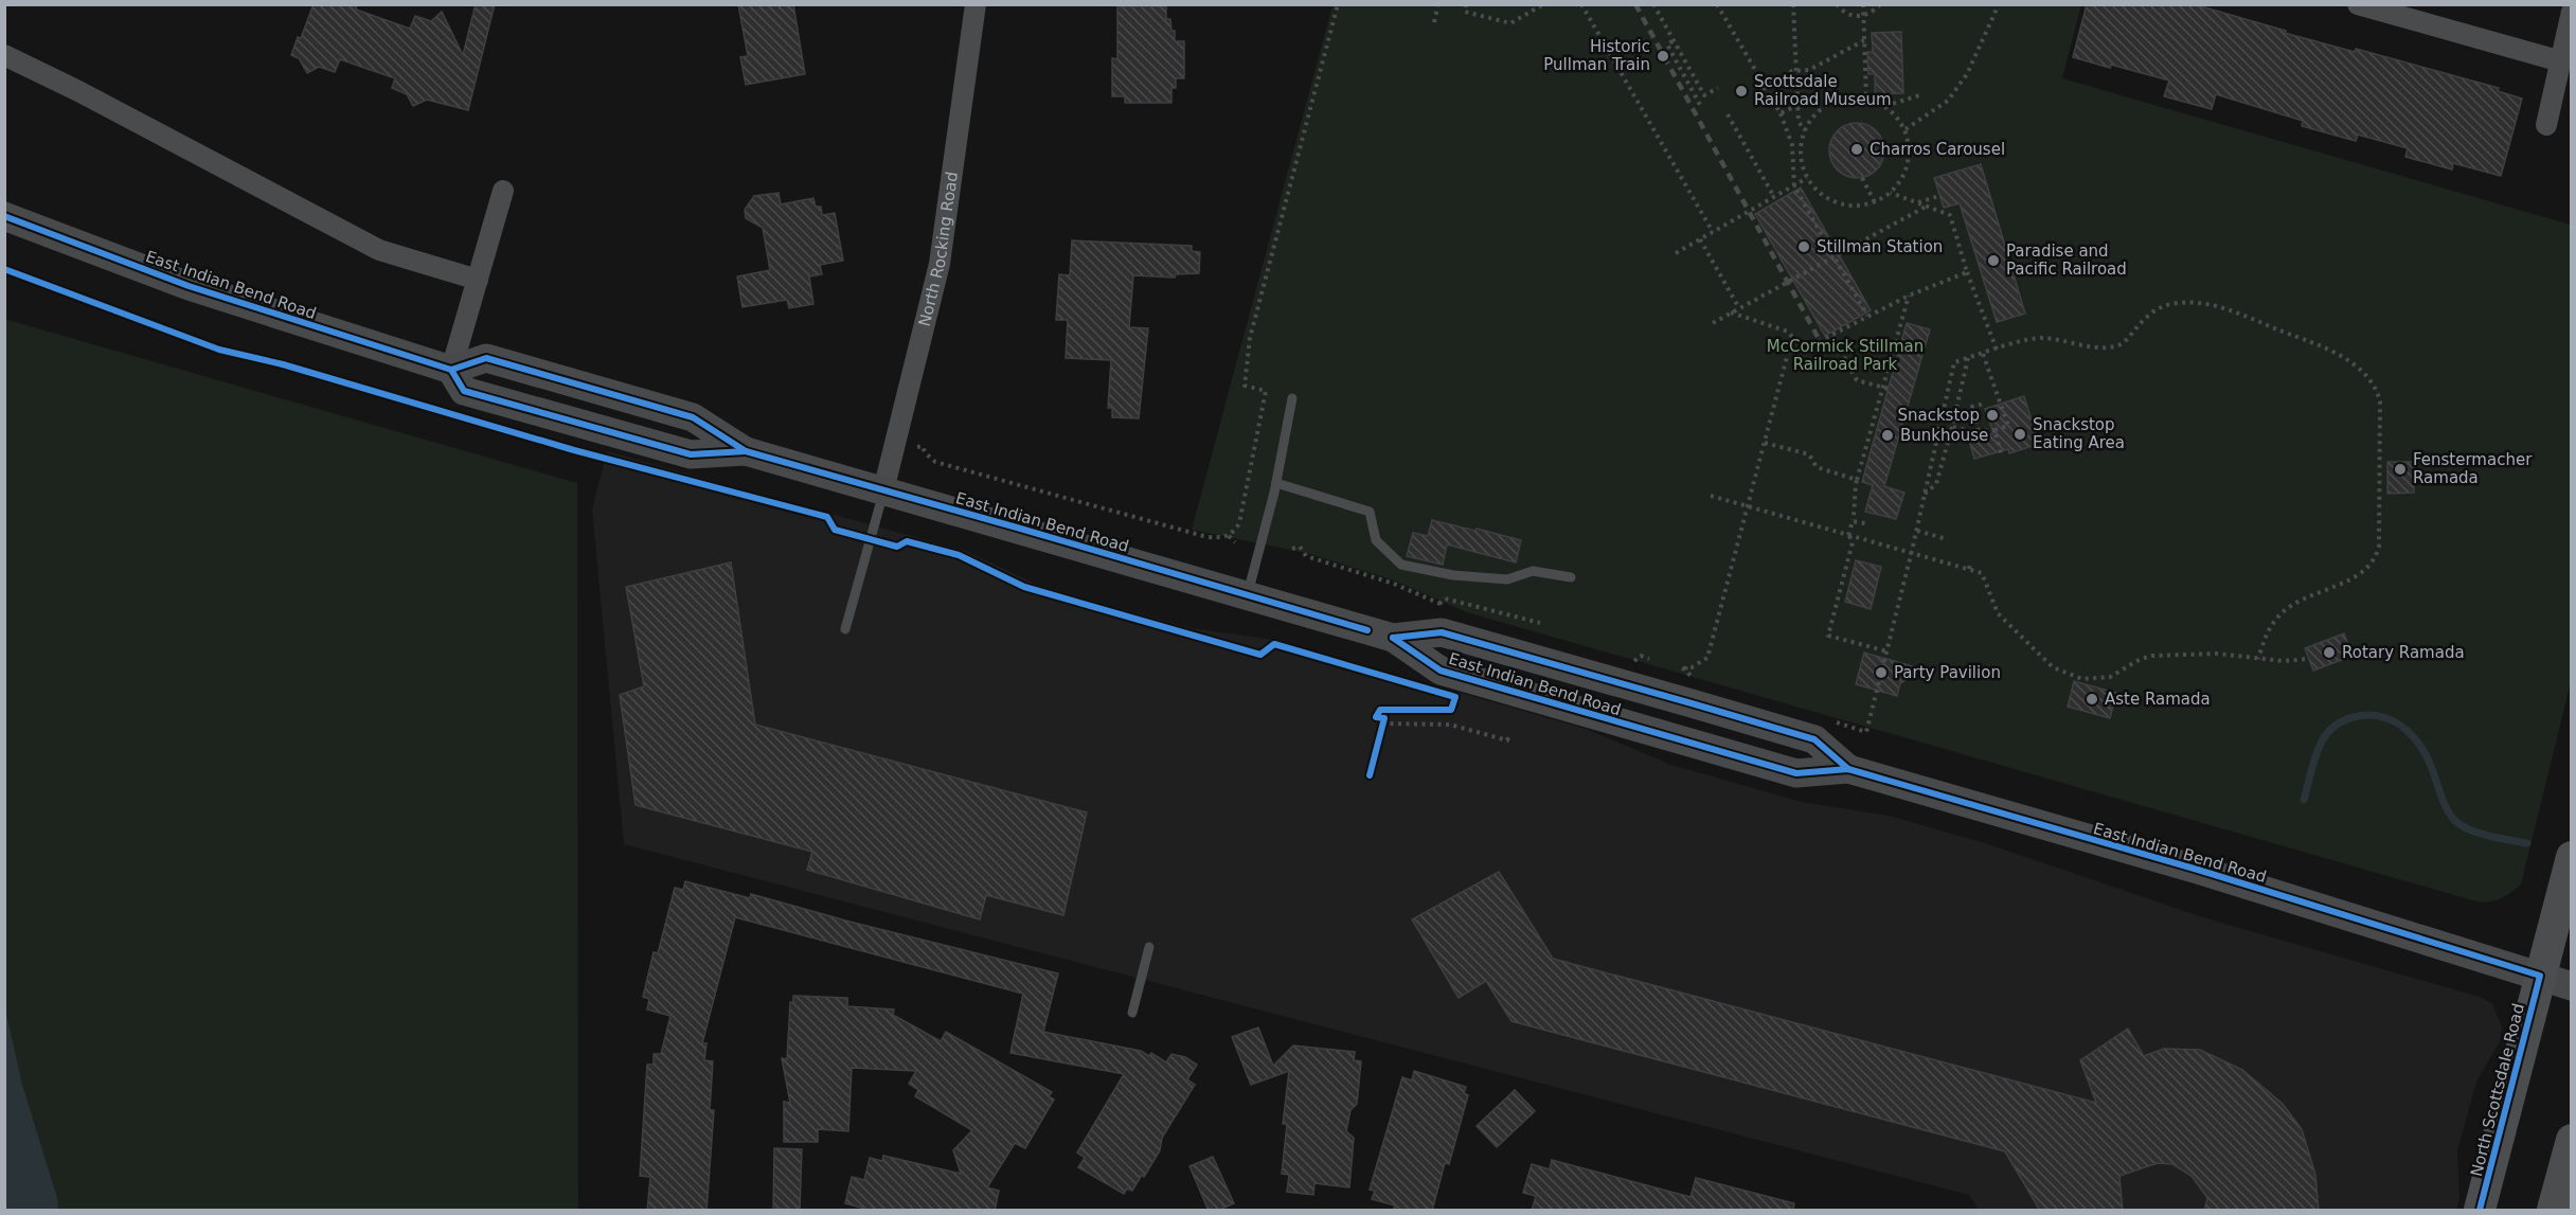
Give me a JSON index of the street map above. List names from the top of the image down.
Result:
{
  "streets": {
    "main road": ["East Indian Bend Road", "North Scottsdale Road"],
    "street": ["North Rocking Road"]
  },
  "crossings": [
    ["North Rocking Road", "East Indian Bend Road"],
    ["East Indian Bend Road", "North Scottsdale Road"]
  ],
  "parks": ["McCormick Stillman Railroad Park"],
  "places": [
    "Historic Pullman Train",
    "Scottsdale Railroad Museum",
    "Charros Carousel",
    "Stillman Station",
    "Paradise and Pacific Railroad",
    "Snackstop",
    "Snackstop Eating Area",
    "Bunkhouse",
    "Fenstermacher Ramada",
    "Rotary Ramada",
    "Party Pavilion",
    "Aste Ramada"
  ]
}
